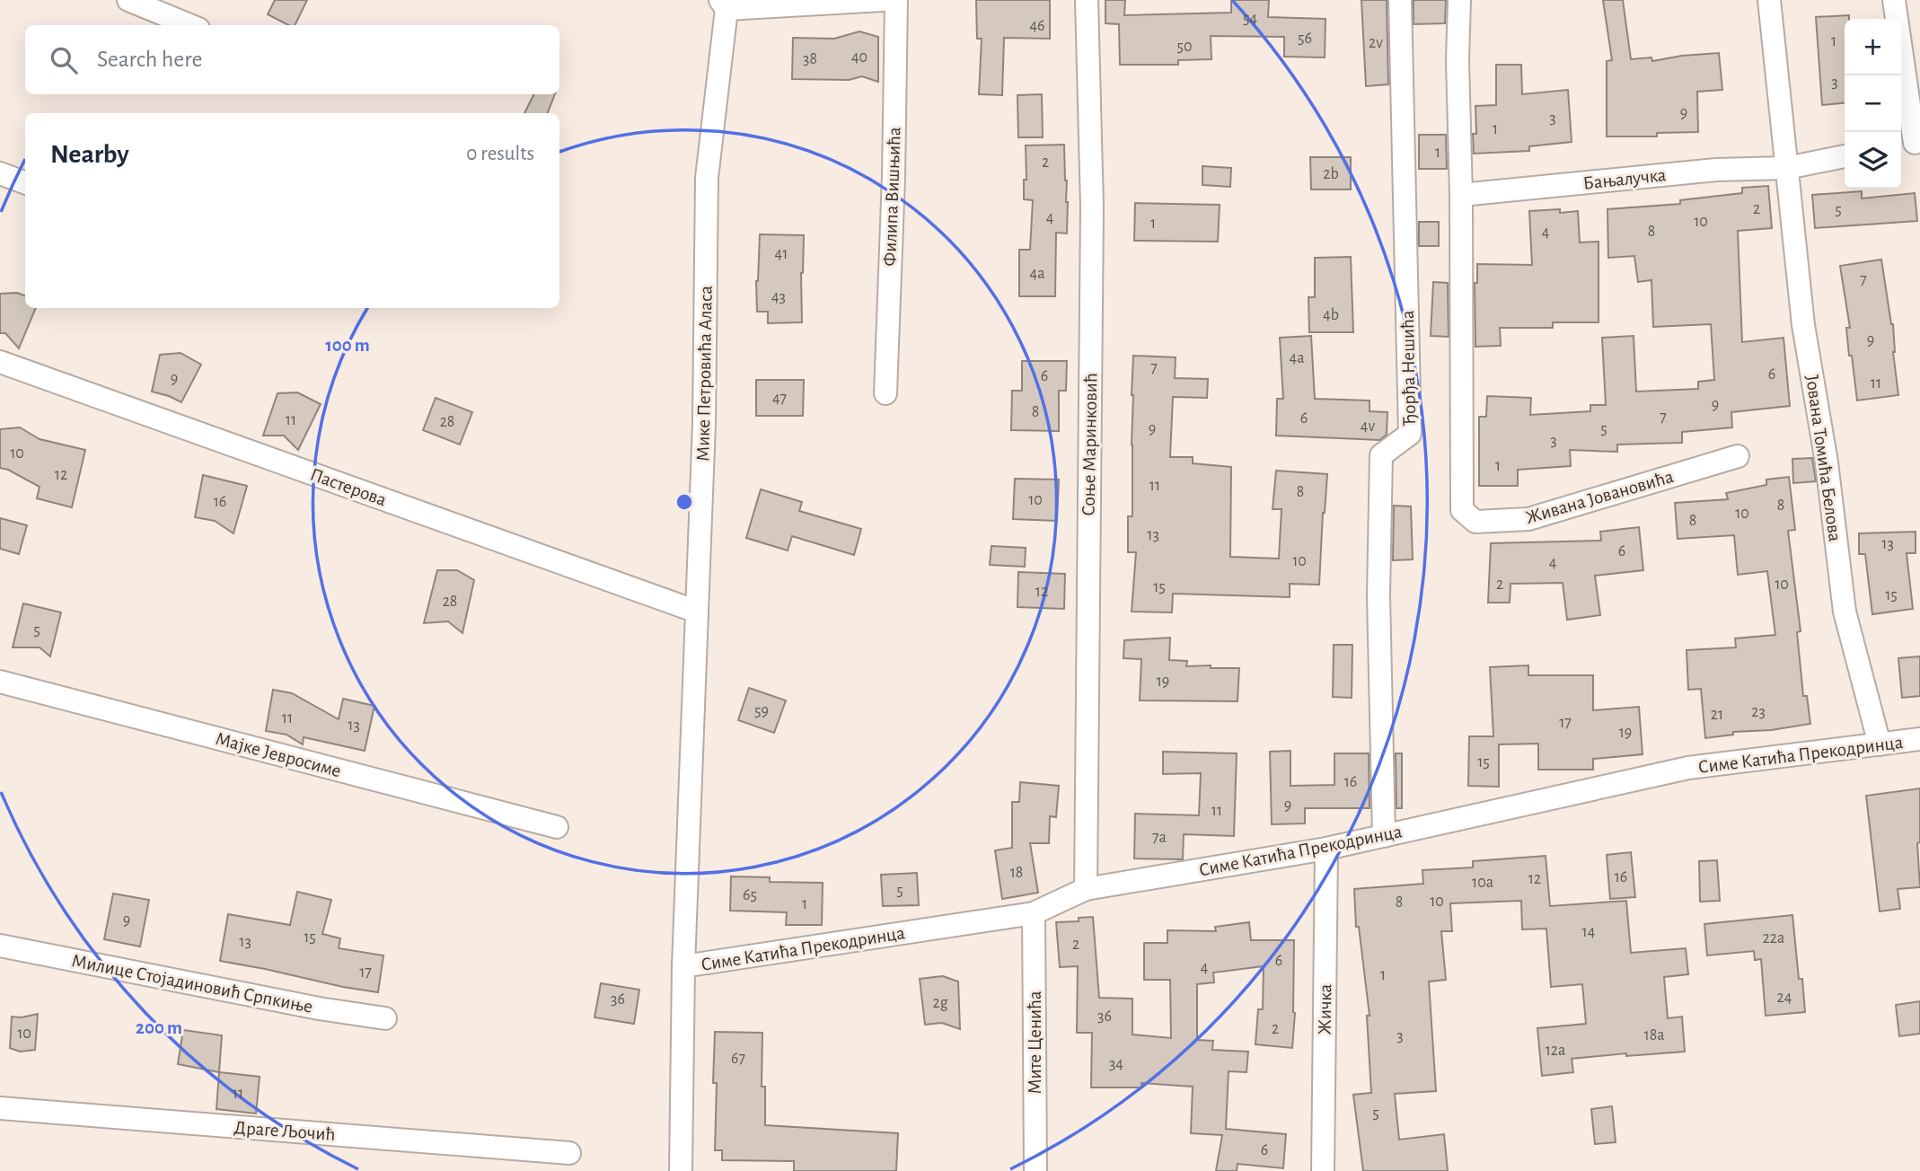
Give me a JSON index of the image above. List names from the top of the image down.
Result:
{
  "streets": {
    "street": [
      "Бањалучка",
      "Филипа Вишњића",
      "Ђорђа Нешића",
      "Мике Петровића Аласа",
      "Соње Маринковић",
      "Јована Томића Белова",
      "Пастерова",
      "Живана Јовановића",
      "Мајке Јевросиме",
      "Симе Катића Прекодринца",
      "Милице Стојадиновић Српкиње",
      "Жичка",
      "Мите Ценића",
      "Драге Љочић"
    ]
  },
  "crossings": [
    ["Бањалучка", "Јована Томића Белова"],
    ["Бањалучка", "Живана Јовановића"],
    ["Ђорђа Нешића", "Симе Катића Прекодринца"],
    ["Мике Петровића Аласа", "Пастерова"],
    ["Мике Петровића Аласа", "Симе Катића Прекодринца"],
    ["Соње Маринковић", "Симе Катића Прекодринца"],
    ["Јована Томића Белова", "Симе Катића Прекодринца"],
    ["Симе Катића Прекодринца", "Жичка"],
    ["Симе Катића Прекодринца", "Мите Ценића"]
  ],
  "house_numbers": [
    "54",
    "46",
    "56",
    "1",
    "2v",
    "50",
    "40",
    "38",
    "3",
    "9",
    "3",
    "1",
    "1",
    "2",
    "2b",
    "2",
    "5",
    "4",
    "10",
    "1",
    "8",
    "4",
    "41",
    "4a",
    "7",
    "43",
    "4b",
    "9",
    "4a",
    "7",
    "6",
    "6",
    "9",
    "11",
    "47",
    "9",
    "8",
    "7",
    "6",
    "11",
    "28",
    "4v",
    "9",
    "5",
    "3",
    "10",
    "1",
    "12",
    "11",
    "8",
    "10",
    "16",
    "8",
    "10",
    "8",
    "13",
    "13",
    "6",
    "10",
    "4",
    "2",
    "10",
    "15",
    "12",
    "15",
    "28",
    "5",
    "19",
    "59",
    "23",
    "21",
    "11",
    "17",
    "13",
    "19",
    "15",
    "16",
    "9",
    "11",
    "7a",
    "18",
    "16",
    "12",
    "10a",
    "5",
    "65",
    "10",
    "8",
    "1",
    "9",
    "14",
    "15",
    "22a",
    "13",
    "2",
    "6",
    "4",
    "17",
    "1",
    "24",
    "36",
    "2g",
    "36",
    "2",
    "10",
    "18a",
    "3",
    "12a",
    "67",
    "34",
    "11",
    "5",
    "6"
  ],
  "page": {
    "map_buttons": ["+", "−"],
    "search": "Search here",
    "heading": ["Nearby", "0 results"]
  },
  "rings": ["100 m", "200 m"]
}
